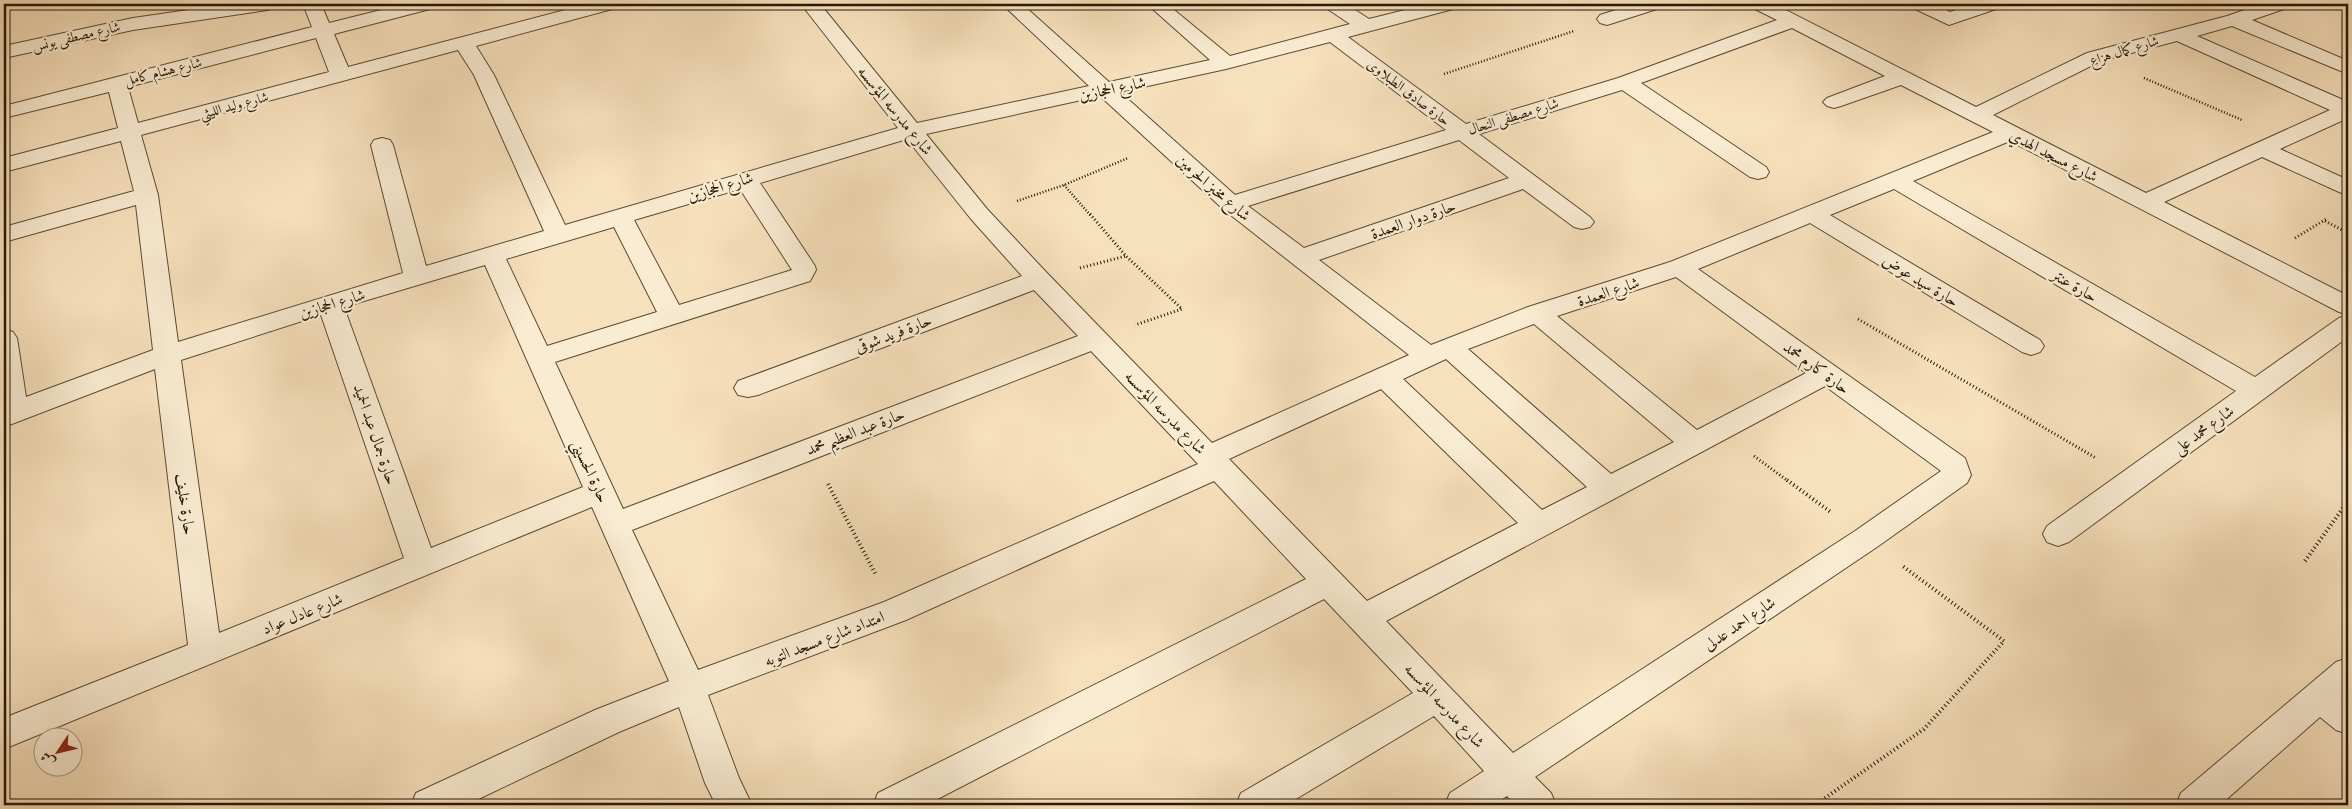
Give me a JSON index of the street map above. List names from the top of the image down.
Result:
{
  "streets": {
    "street": [
      "شارع مصطفى يونس",
      "شارع كمال هزاع",
      "شارع هشام كامل",
      "شارع الحجازين",
      "حارة صادق الطبلاوى",
      "شارع وليد الليثي",
      "شارع مدرسه المؤسسه",
      "شارع مصطفى النحال",
      "شارع مسجد الهدي",
      "شارع مخبز الحرمين",
      "حارة دوار العمدة",
      "حارة سيد عوض",
      "حارة عنتر",
      "شارع العمدة",
      "حارة فريد شوقى",
      "حارة كارم محمد",
      "شارع محمد على",
      "حارة عبد العظيم محمد",
      "حارة جمال عبد الحميد",
      "حارة الحسيني",
      "حارة خليف",
      "شارع عادل عواد",
      "شارع احمد عدلى",
      "امتداد شارع مسجد التوبه"
    ]
  },
  "crossings": [
    ["شارع كمال هزاع", "شارع مسجد الهدي"],
    ["شارع هشام كامل", "حارة خليف"],
    ["شارع الحجازين", "حارة صادق الطبلاوى"],
    ["شارع الحجازين", "شارع مدرسه المؤسسه"],
    ["شارع الحجازين", "شارع مخبز الحرمين"],
    ["شارع الحجازين", "حارة جمال عبد الحميد"],
    ["شارع الحجازين", "حارة الحسيني"],
    ["شارع الحجازين", "حارة خليف"],
    ["حارة صادق الطبلاوى", "شارع مصطفى النحال"],
    ["حارة صادق الطبلاوى", "حارة دوار العمدة"],
    ["شارع وليد الليثي", "حارة خليف"],
    ["شارع مدرسه المؤسسه", "شارع العمدة"],
    ["شارع مدرسه المؤسسه", "حارة فريد شوقى"],
    ["شارع مدرسه المؤسسه", "حارة عبد العظيم محمد"],
    ["شارع مدرسه المؤسسه", "شارع احمد عدلى"],
    ["شارع مدرسه المؤسسه", "امتداد شارع مسجد التوبه"],
    ["شارع مصطفى النحال", "شارع مسجد الهدي"],
    ["شارع مصطفى النحال", "شارع مخبز الحرمين"],
    ["شارع مسجد الهدي", "شارع العمدة"],
    ["شارع مخبز الحرمين", "حارة دوار العمدة"],
    ["شارع مخبز الحرمين", "شارع العمدة"],
    ["حارة سيد عوض", "شارع العمدة"],
    ["حارة عنتر", "شارع العمدة"],
    ["حارة عنتر", "شارع محمد على"],
    ["شارع العمدة", "حارة كارم محمد"],
    ["شارع العمدة", "امتداد شارع مسجد التوبه"],
    ["حارة كارم محمد", "شارع احمد عدلى"],
    ["حارة عبد العظيم محمد", "حارة الحسيني"],
    ["حارة جمال عبد الحميد", "شارع عادل عواد"],
    ["حارة الحسيني", "شارع عادل عواد"],
    ["حارة الحسيني", "امتداد شارع مسجد التوبه"],
    ["حارة خليف", "شارع عادل عواد"]
  ],
  "north": "bottom left"
}
